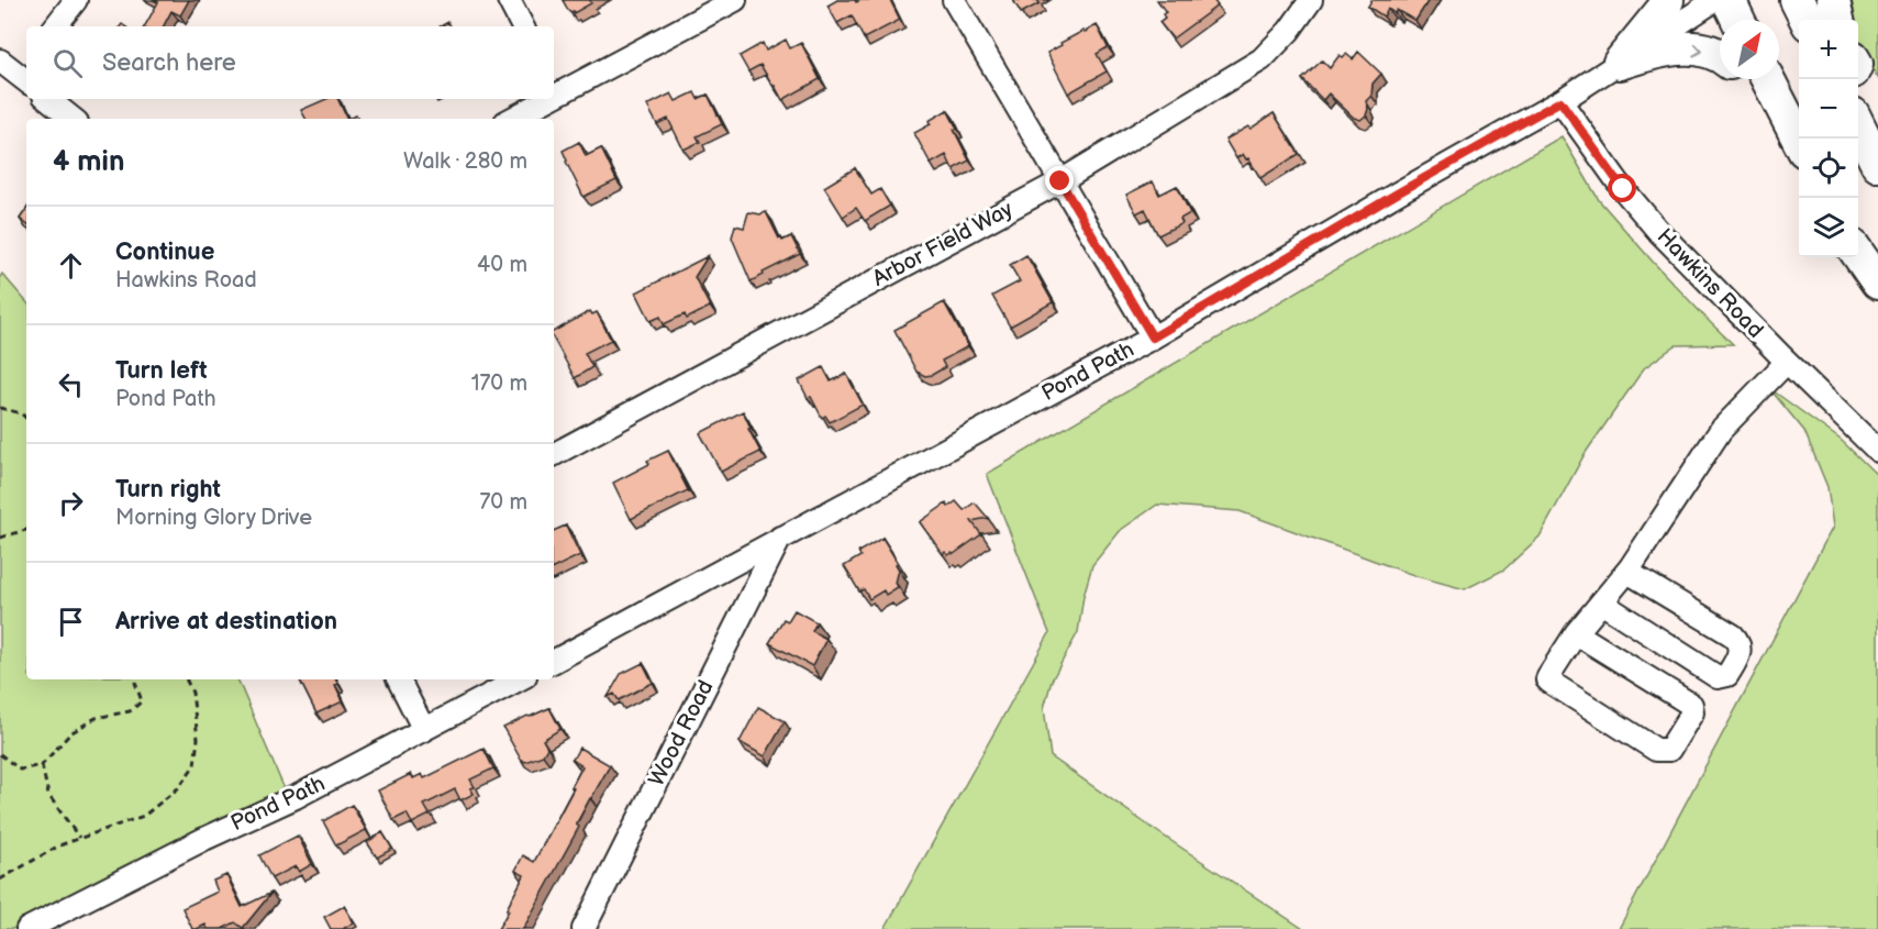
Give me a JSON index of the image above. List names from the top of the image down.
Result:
{
  "streets": {
    "street": [
      "Arbor Field Way",
      "Hawkins Road",
      "Pond Path",
      "Wood Road"
    ]
  },
  "crossings": [
    ["Hawkins Road", "Pond Path"],
    ["Pond Path", "Wood Road"]
  ],
  "north": "top right",
  "page": {
    "map_buttons": ["+", "−"],
    "search": "Search here",
    "heading": ["4 min", "Walk · 280 m"],
    "list": [
      ["Continue", "Hawkins Road", "40 m"],
      ["Turn left", "Pond Path", "170 m"],
      ["Turn right", "Morning Glory Drive", "70 m"],
      "Arrive at destination"
    ]
  }
}
